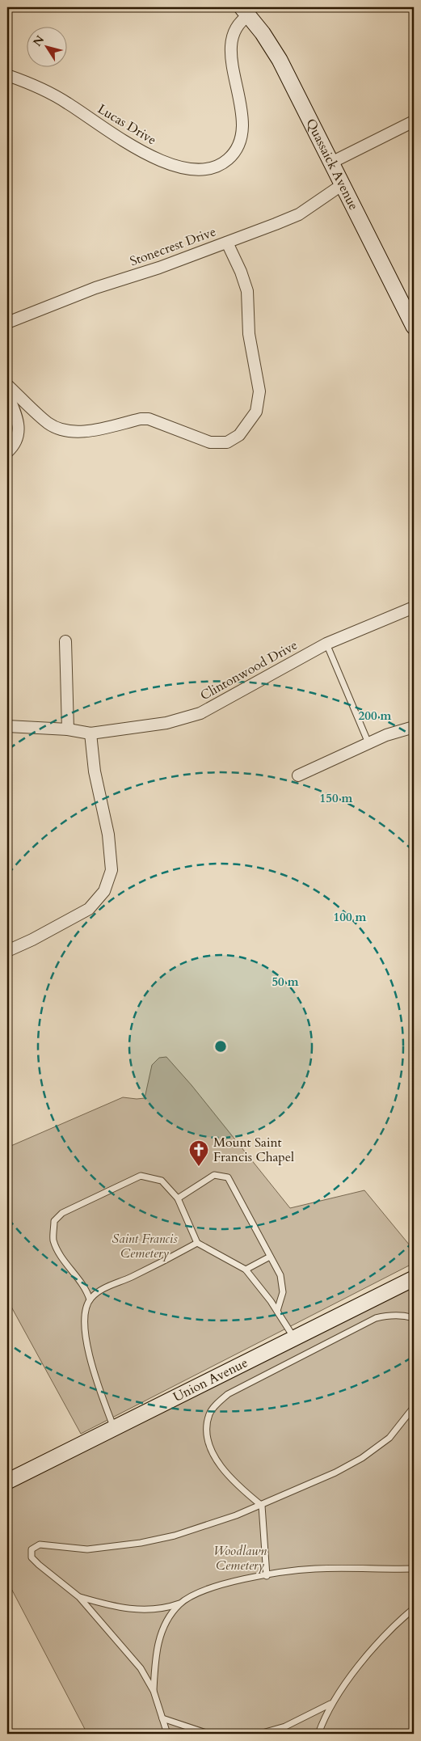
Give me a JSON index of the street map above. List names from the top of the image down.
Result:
{
  "streets": {
    "street": [
      "Lucas Drive",
      "Quassaick Avenue",
      "Stonecrest Drive",
      "Clintonwood Drive",
      "Union Avenue"
    ]
  },
  "crossings": [
    ["Lucas Drive", "Quassaick Avenue"],
    ["Quassaick Avenue", "Stonecrest Drive"]
  ],
  "parks": ["Saint Francis Cemetery", "Woodlawn Cemetery"],
  "places": {
    "church": ["Mount Saint Francis Chapel"]
  },
  "north": "top left",
  "rings": [
    "200 m",
    "150 m",
    "100 m",
    "50 m"
  ]
}
